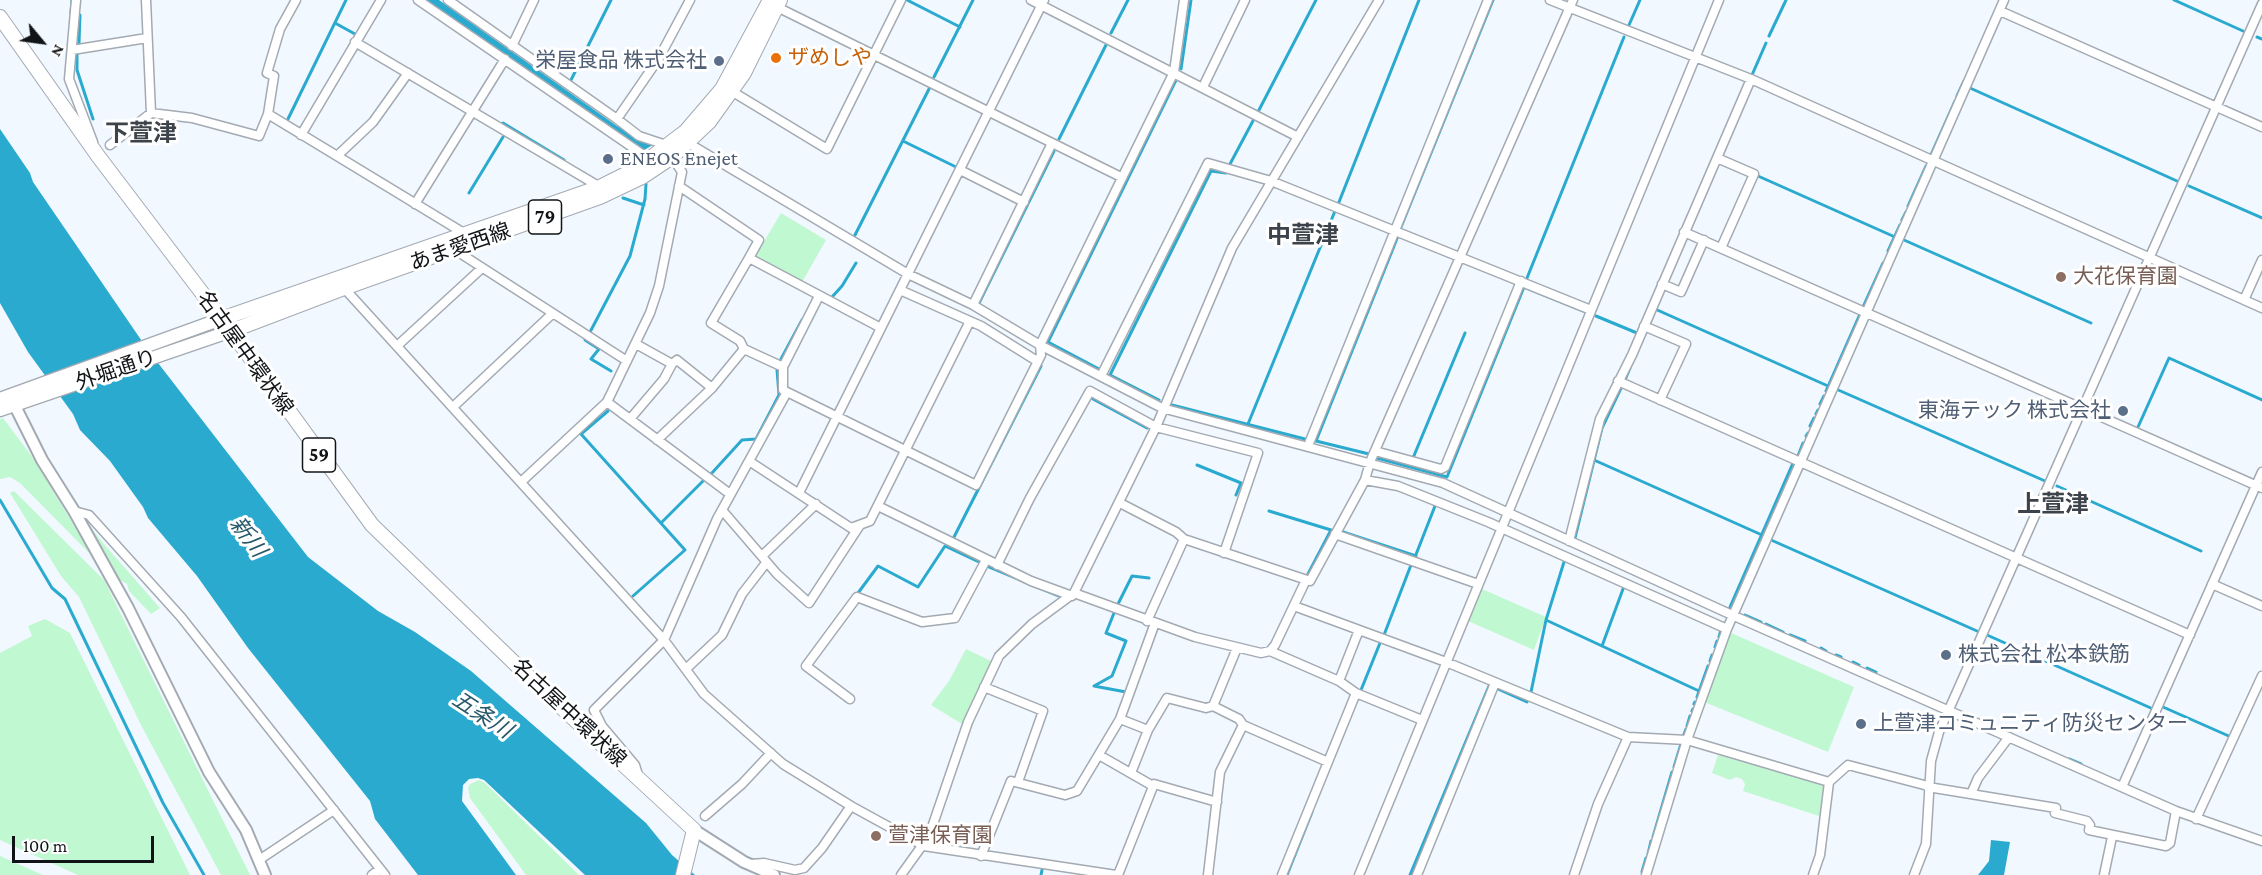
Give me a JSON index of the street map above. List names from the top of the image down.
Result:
{
  "streets": {
    "main road": [
      "79",
      "あま愛西線",
      "名古屋中環状線",
      "外堀通り",
      "59"
    ]
  },
  "crossings": [
    ["あま愛西線", "名古屋中環状線"],
    ["あま愛西線", "外堀通り"],
    ["名古屋中環状線", "外堀通り"]
  ],
  "districts": ["下萱津", "中萱津", "上萱津"],
  "water": ["新川", "五条川"],
  "places": [
    "ザめしや",
    "栄屋食品 株式会社",
    "ENEOS Enejet",
    "大花保育園",
    "東海テック 株式会社",
    "株式会社 松本鉄筋",
    "上萱津コミュニティ防災センター",
    "萱津保育園"
  ],
  "scale_bar": "100 m",
  "north": "bottom right"
}
